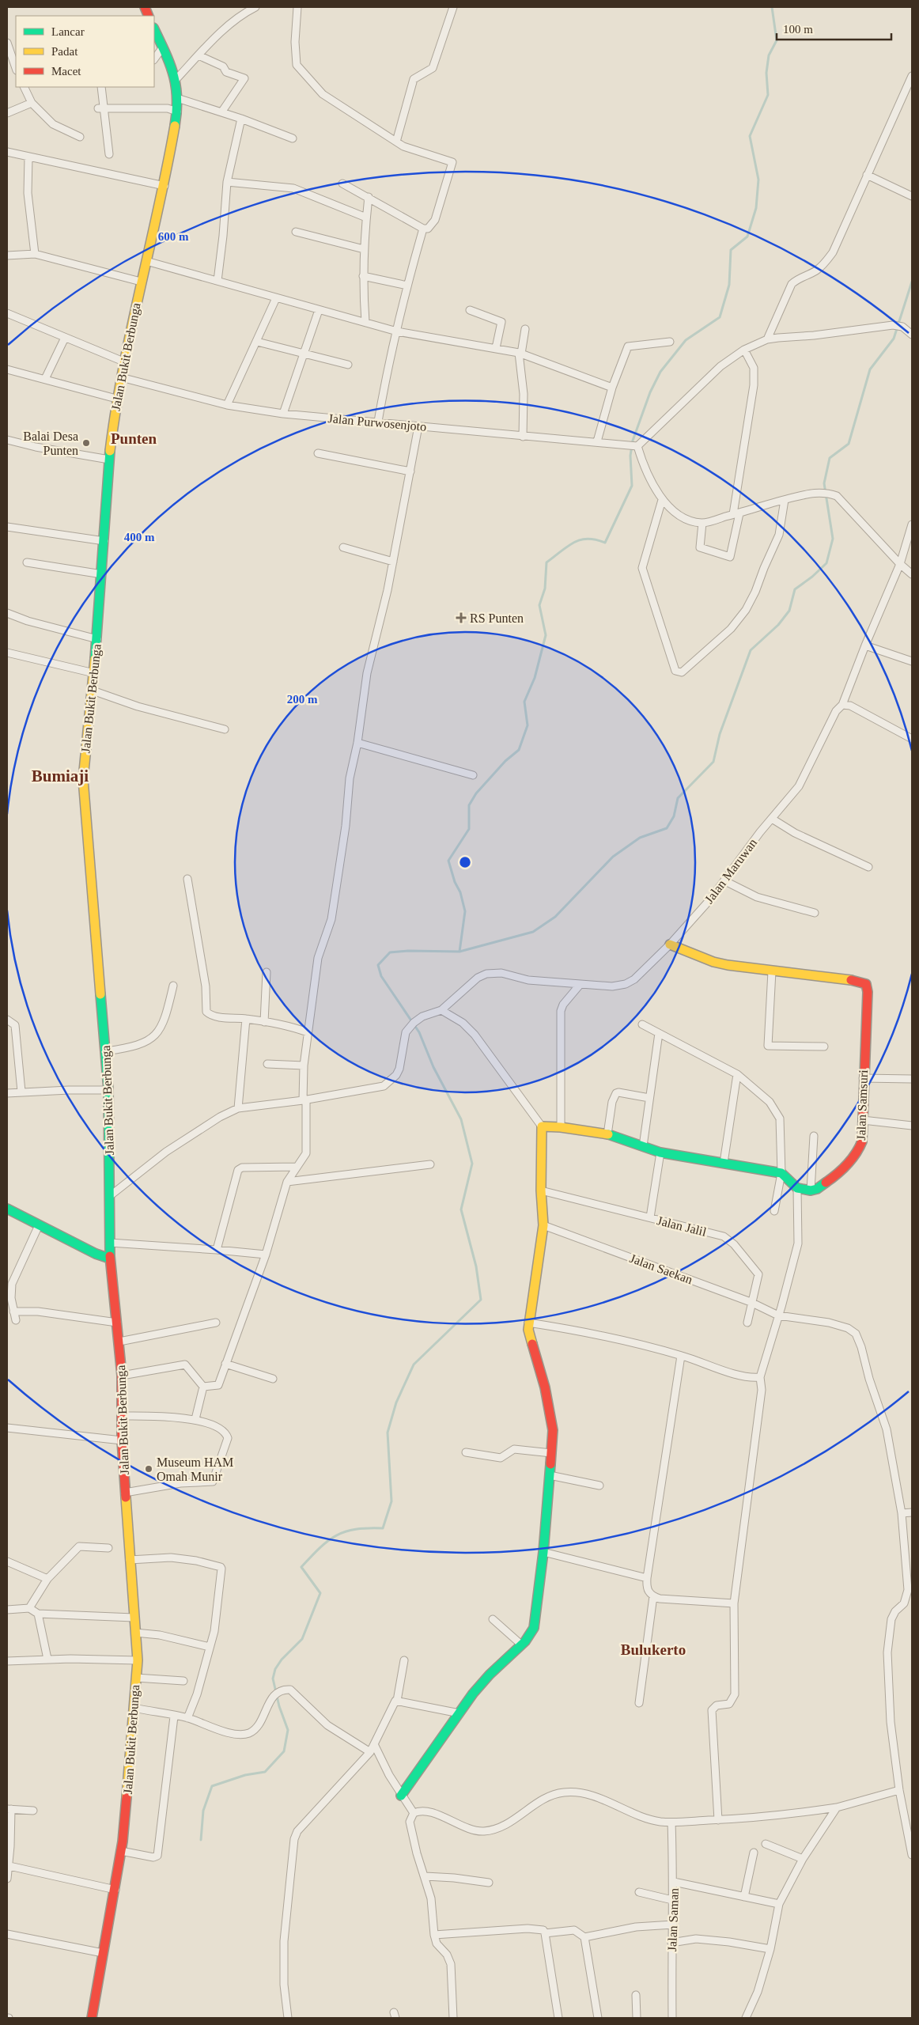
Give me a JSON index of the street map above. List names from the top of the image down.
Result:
{
  "streets": {
    "main road": ["Jalan Bukit Berbunga", "Jalan Samsuri"],
    "street": [
      "Jalan Purwosenjoto",
      "Jalan Maruwan",
      "Jalan Jalil",
      "Jalan Saekan",
      "Jalan Saman"
    ]
  },
  "crossings": [
    ["Jalan Bukit Berbunga", "Jalan Purwosenjoto"],
    ["Jalan Maruwan", "Jalan Samsuri"],
    ["Jalan Jalil", "Jalan Saekan"]
  ],
  "districts": ["Punten", "Bumiaji", "Bulukerto"],
  "places": {
    "other": ["Balai Desa Punten", "Museum HAM Omah Munir"],
    "health": ["RS Punten"]
  },
  "legend": ["Lancar", "Padat", "Macet"],
  "scale_bar": "100 m",
  "rings": ["600 m", "400 m", "200 m"]
}
